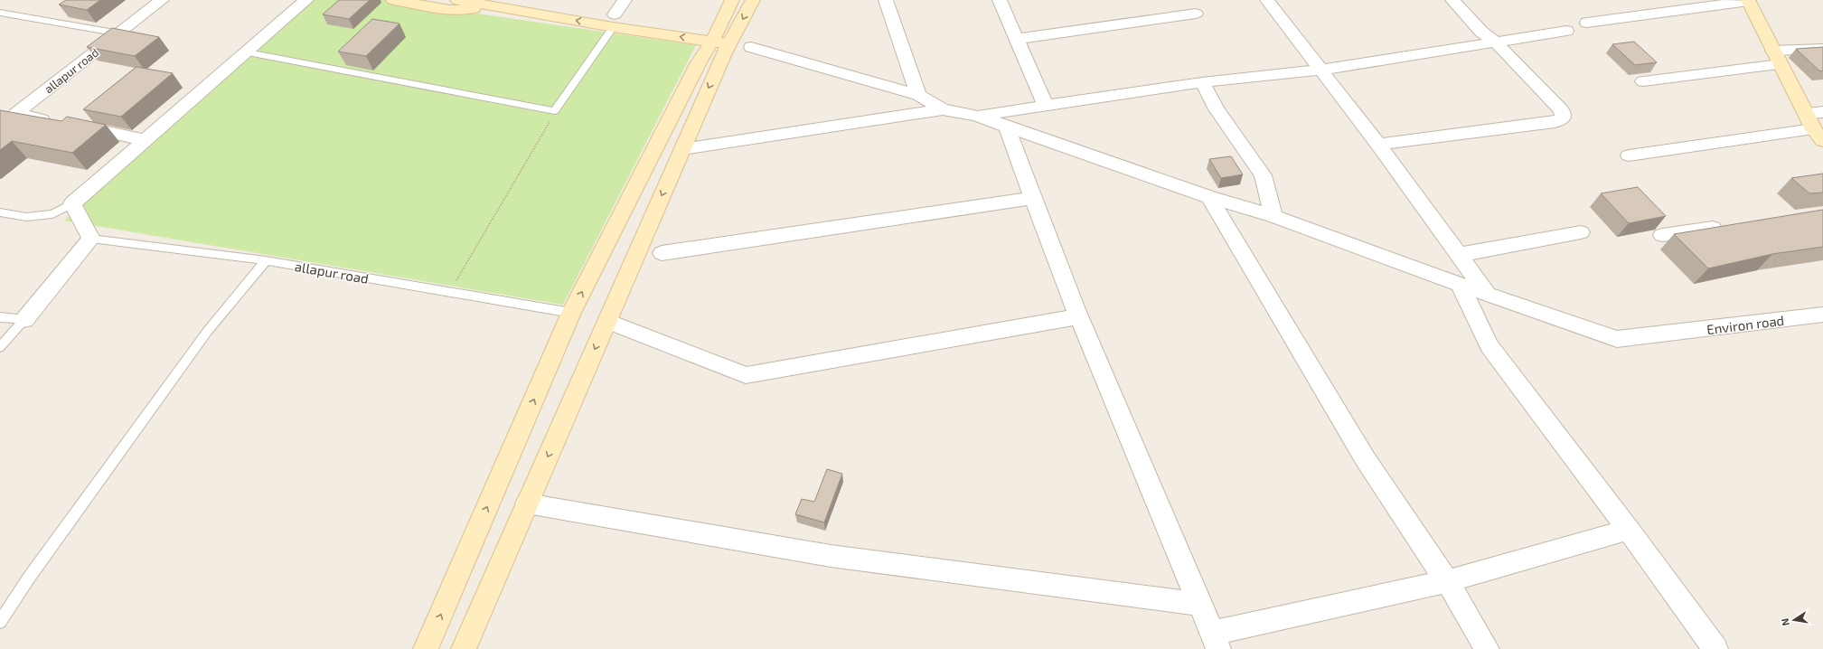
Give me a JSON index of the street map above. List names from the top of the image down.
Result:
{
  "streets": {
    "street": ["allapur road", "Environ road"]
  },
  "north": "left"
}
